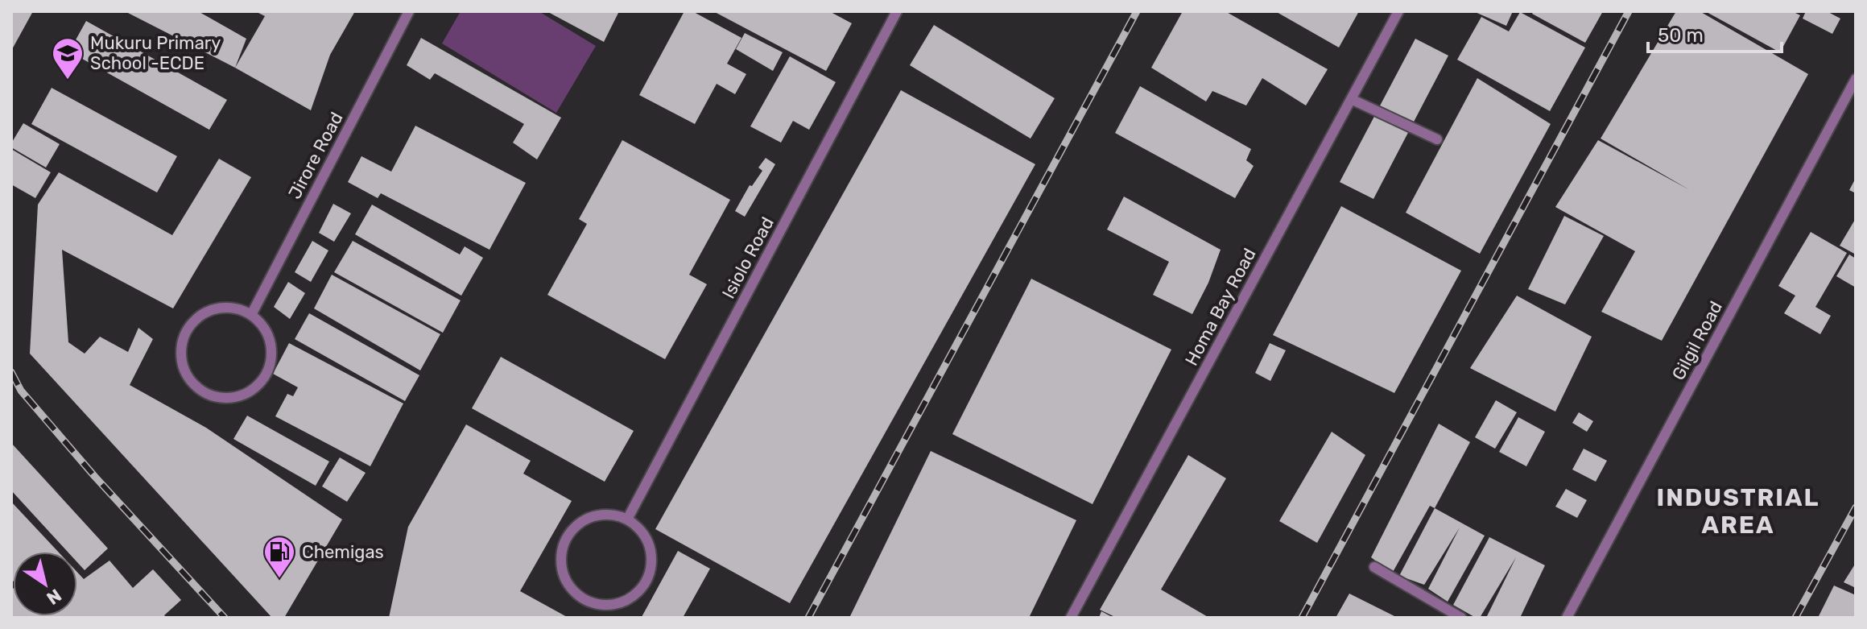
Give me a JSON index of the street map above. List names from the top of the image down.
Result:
{
  "streets": {
    "lane": [
      "Jirore Road",
      "Isiolo Road",
      "Homa Bay Road",
      "Gilgil Road"
    ]
  },
  "districts": ["INDUSTRIAL AREA"],
  "places": {
    "school or university": ["Mukuru Primary School -ECDE"],
    "fuel station": ["Chemigas"]
  },
  "scale_bar": "50 m",
  "north": "bottom right"
}
